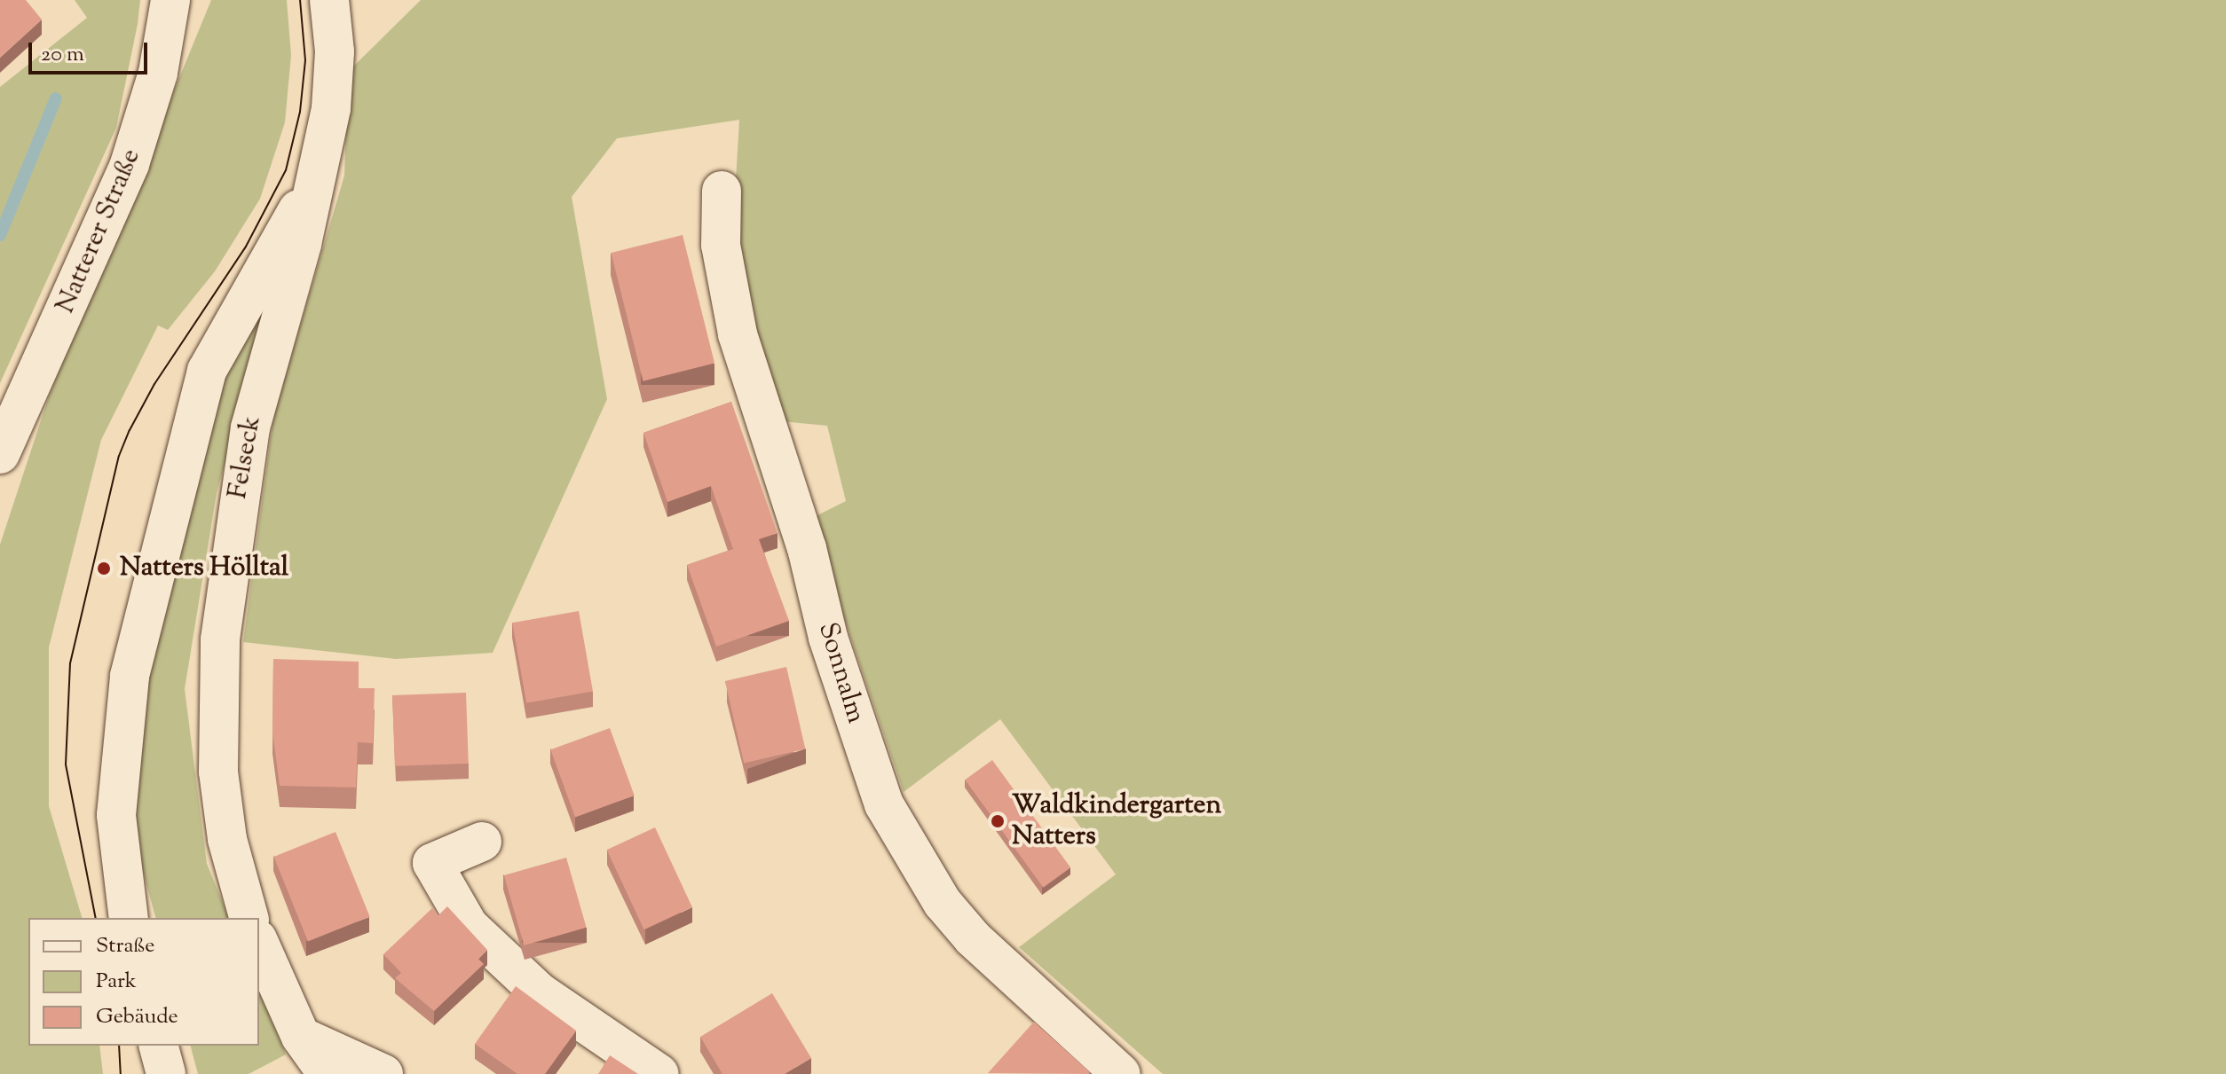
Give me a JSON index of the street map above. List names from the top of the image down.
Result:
{
  "streets": {
    "street": ["Natterer Straße", "Felseck", "Sonnalm"]
  },
  "places": ["Natters Hölltal", "Waldkindergarten Natters"],
  "legend": ["Straße", "Park", "Gebäude"],
  "scale_bar": "20 m"
}
